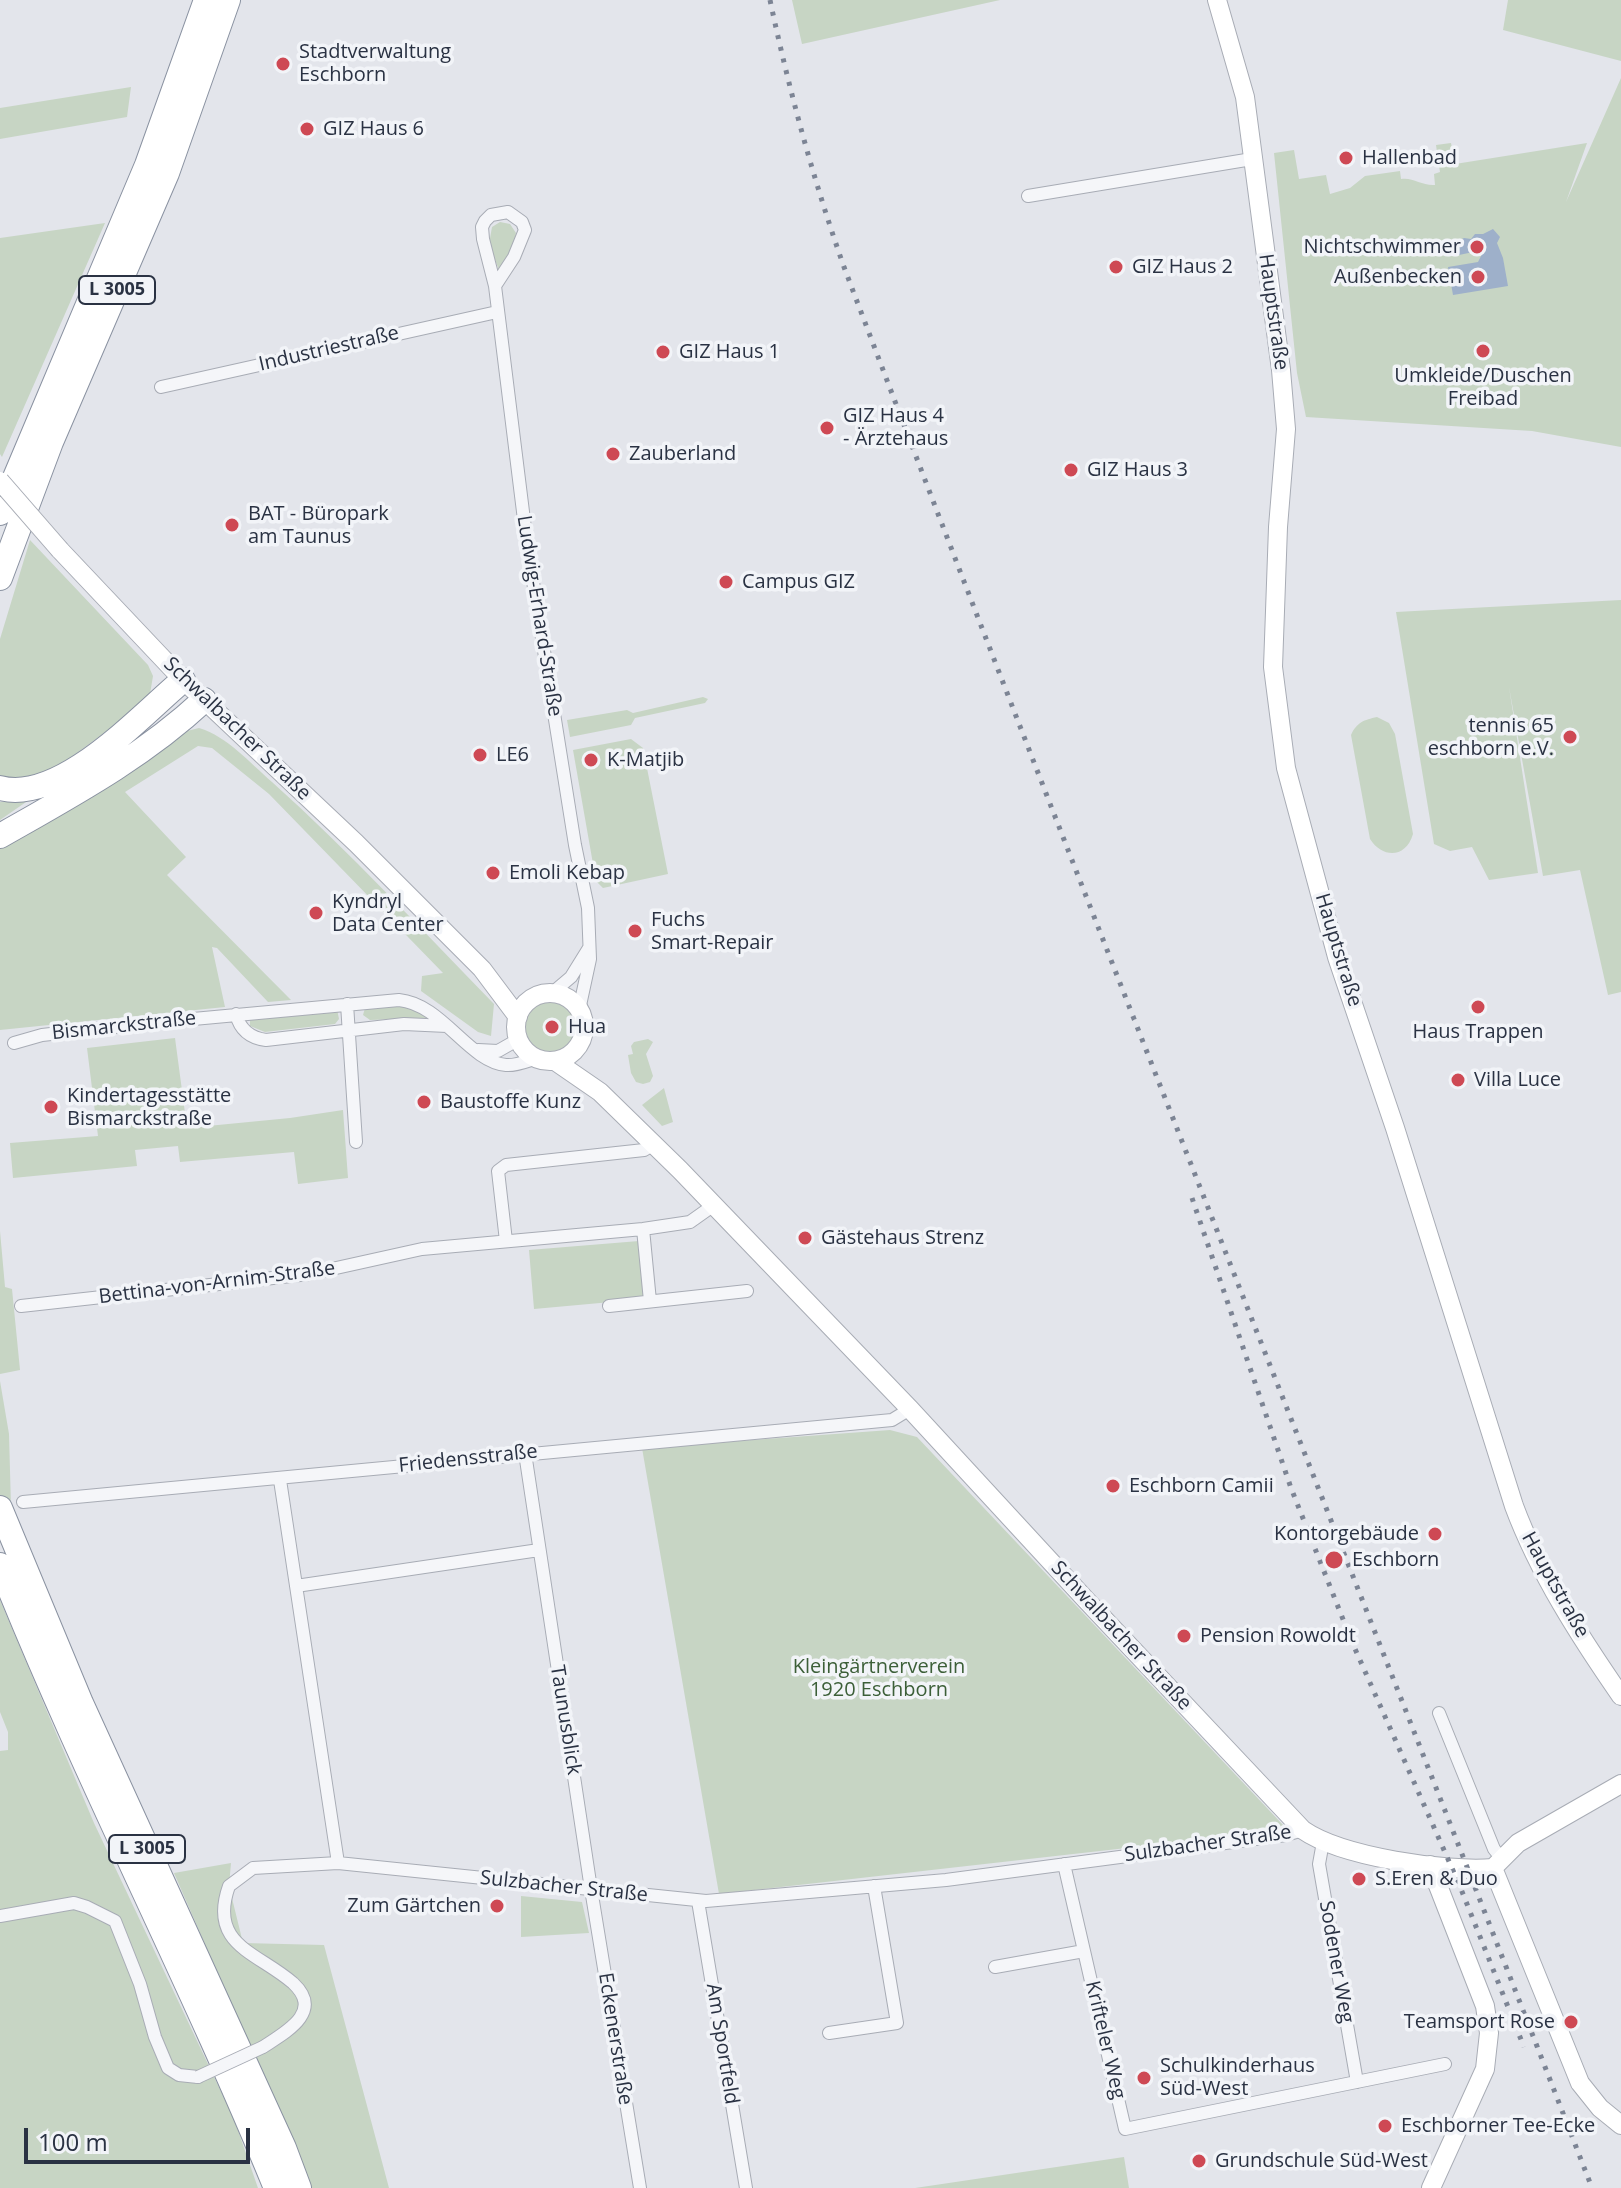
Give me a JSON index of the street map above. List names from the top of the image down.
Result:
{
  "streets": {
    "highway": ["L 3005"],
    "street": [
      "Hauptstraße",
      "Industriestraße",
      "Ludwig-Erhard-Straße",
      "Schwalbacher Straße",
      "Bismarckstraße",
      "Bettina-von-Arnim-Straße",
      "Friedensstraße",
      "Taunusblick",
      "Sulzbacher Straße",
      "Sodener Weg",
      "Eckenerstraße",
      "Krifteler Weg",
      "Am Sportfeld"
    ]
  },
  "crossings": [
    ["L 3005", "Friedensstraße"],
    ["Industriestraße", "Ludwig-Erhard-Straße"],
    ["Ludwig-Erhard-Straße", "Schwalbacher Straße"],
    ["Ludwig-Erhard-Straße", "Bismarckstraße"],
    ["Schwalbacher Straße", "Bismarckstraße"],
    ["Schwalbacher Straße", "Bettina-von-Arnim-Straße"],
    ["Schwalbacher Straße", "Friedensstraße"],
    ["Schwalbacher Straße", "Sulzbacher Straße"],
    ["Schwalbacher Straße", "Sodener Weg"],
    ["Friedensstraße", "Taunusblick"],
    ["Taunusblick", "Sulzbacher Straße"],
    ["Taunusblick", "Eckenerstraße"],
    ["Sulzbacher Straße", "Eckenerstraße"],
    ["Sulzbacher Straße", "Krifteler Weg"],
    ["Sulzbacher Straße", "Am Sportfeld"],
    ["Sodener Weg", "Krifteler Weg"]
  ],
  "parks": ["Kleingärtnerverein 1920 Eschborn"],
  "places": [
    "Stadtverwaltung Eschborn",
    "GIZ Haus 6",
    "Hallenbad",
    "Nichtschwimmer",
    "GIZ Haus 2",
    "Außenbecken",
    "Umkleide/Duschen Freibad",
    "GIZ Haus 1",
    "GIZ Haus 4 - Ärztehaus",
    "Zauberland",
    "GIZ Haus 3",
    "BAT - Büropark am Taunus",
    "Campus GIZ",
    "tennis 65 eschborn e.V.",
    "LE6",
    "K-Matjib",
    "Emoli Kebap",
    "Kyndryl Data Center",
    "Fuchs Smart-Repair",
    "Haus Trappen",
    "Hua",
    "Villa Luce",
    "Baustoffe Kunz",
    "Kindertagesstätte Bismarckstraße",
    "Gästehaus Strenz",
    "Eschborn Camii",
    "Kontorgebäude",
    "Eschborn",
    "Pension Rowoldt",
    "S.Eren & Duo",
    "Zum Gärtchen",
    "Teamsport Rose",
    "Schulkinderhaus Süd-West",
    "Eschborner Tee-Ecke",
    "Grundschule Süd-West"
  ],
  "scale_bar": "100 m"
}
